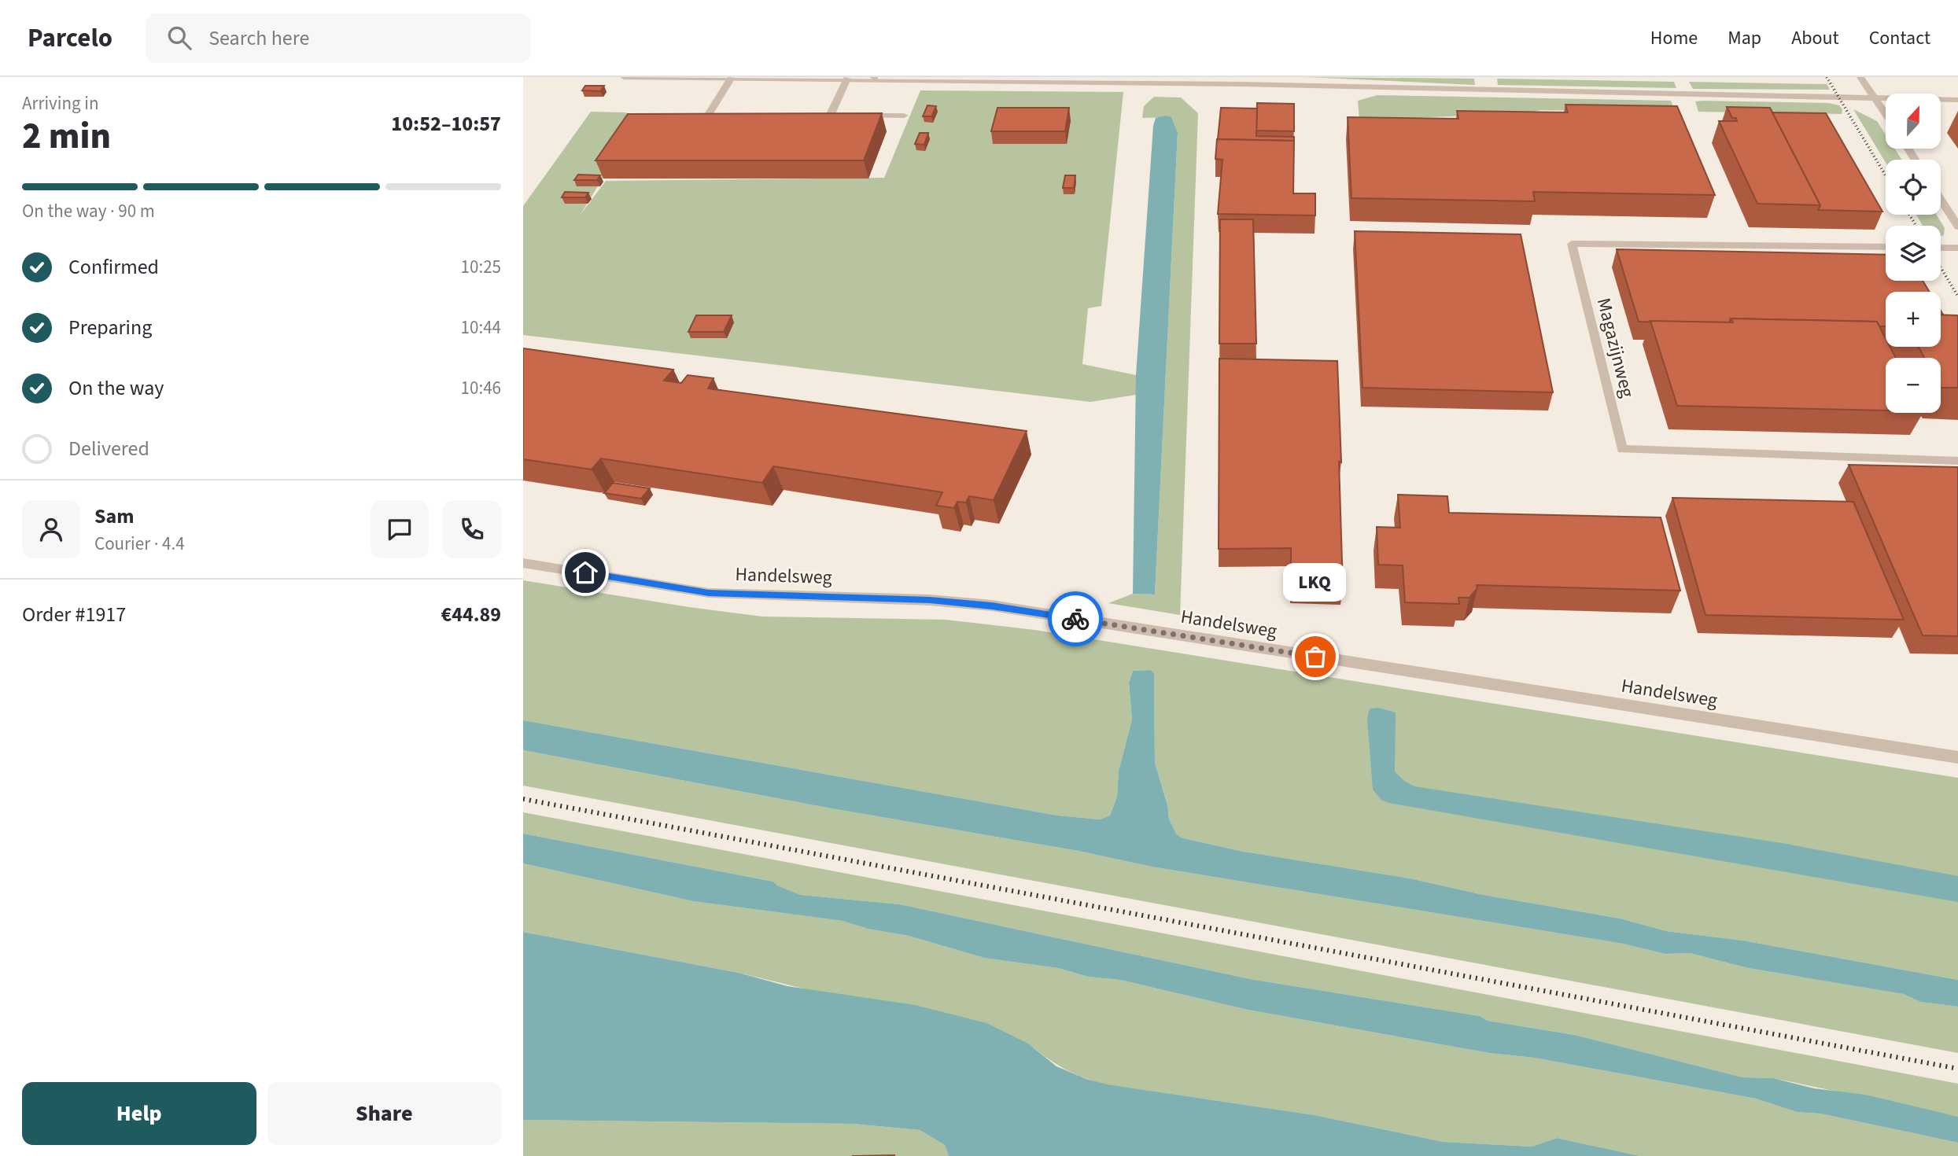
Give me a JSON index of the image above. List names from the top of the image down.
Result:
{
  "streets": {
    "street": ["Magazijnweg", "Handelsweg"]
  },
  "places": ["LKQ"],
  "north": "top",
  "page": {
    "header": "Parcelo",
    "search": "Search here",
    "nav": [
      "Home",
      "Map",
      "About",
      "Contact"
    ],
    "heading": ["2 min", "Arriving in", "10:52–10:57"],
    "panel": [
      "Sam",
      "Courier · 4.4",
      "Order #1917",
      "€44.89"
    ],
    "map_buttons": ["+", "−"],
    "bar": "On the way · 90 m",
    "list": [
      ["Confirmed", "10:25"],
      ["Preparing", "10:44"],
      ["On the way", "10:46"],
      "Delivered"
    ],
    "bubble": "LKQ",
    "buttons": ["Help", "Share"]
  }
}
